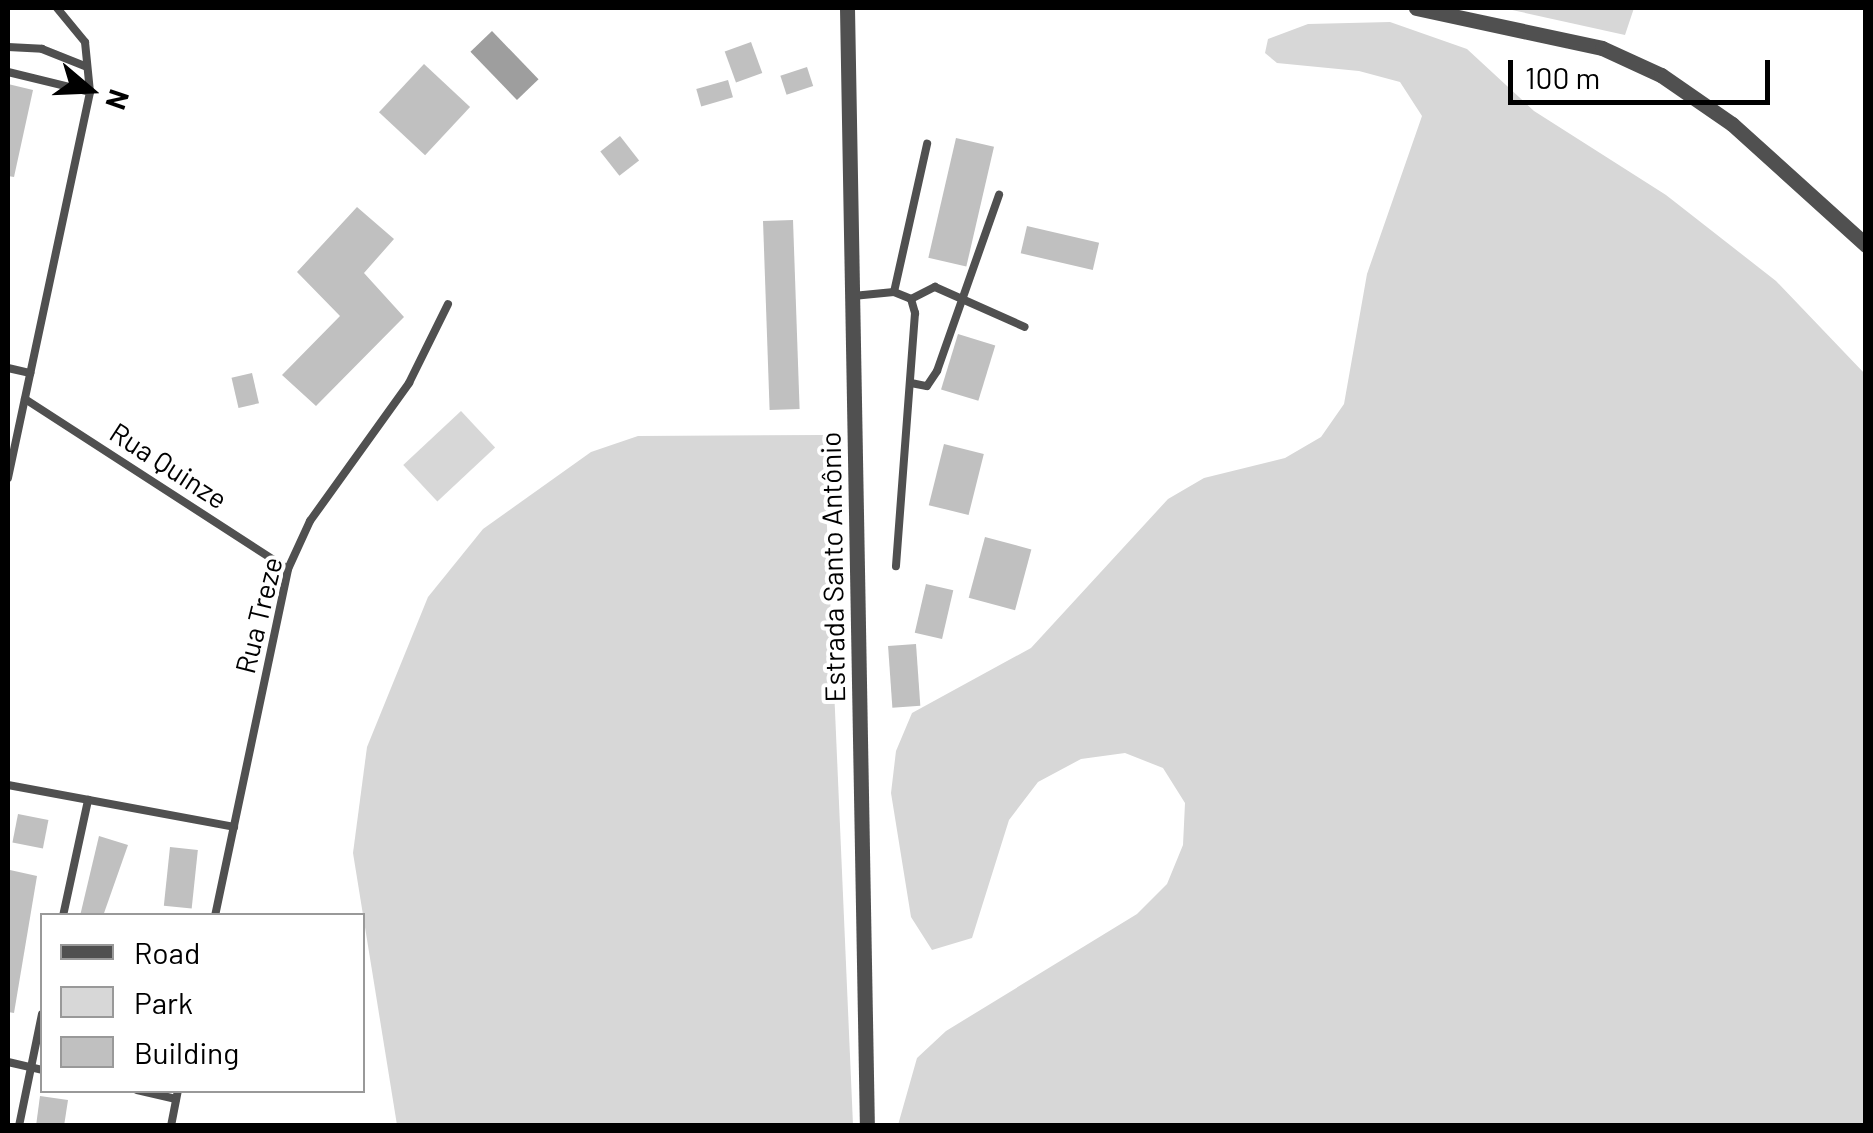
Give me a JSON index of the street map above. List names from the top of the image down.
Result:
{
  "streets": {
    "street": ["Estrada Santo Antônio"],
    "lane": ["Rua Quinze", "Rua Treze"]
  },
  "crossings": [
    ["Rua Quinze", "Rua Treze"]
  ],
  "legend": ["Road", "Park", "Building"],
  "scale_bar": "100 m",
  "north": "right"
}
